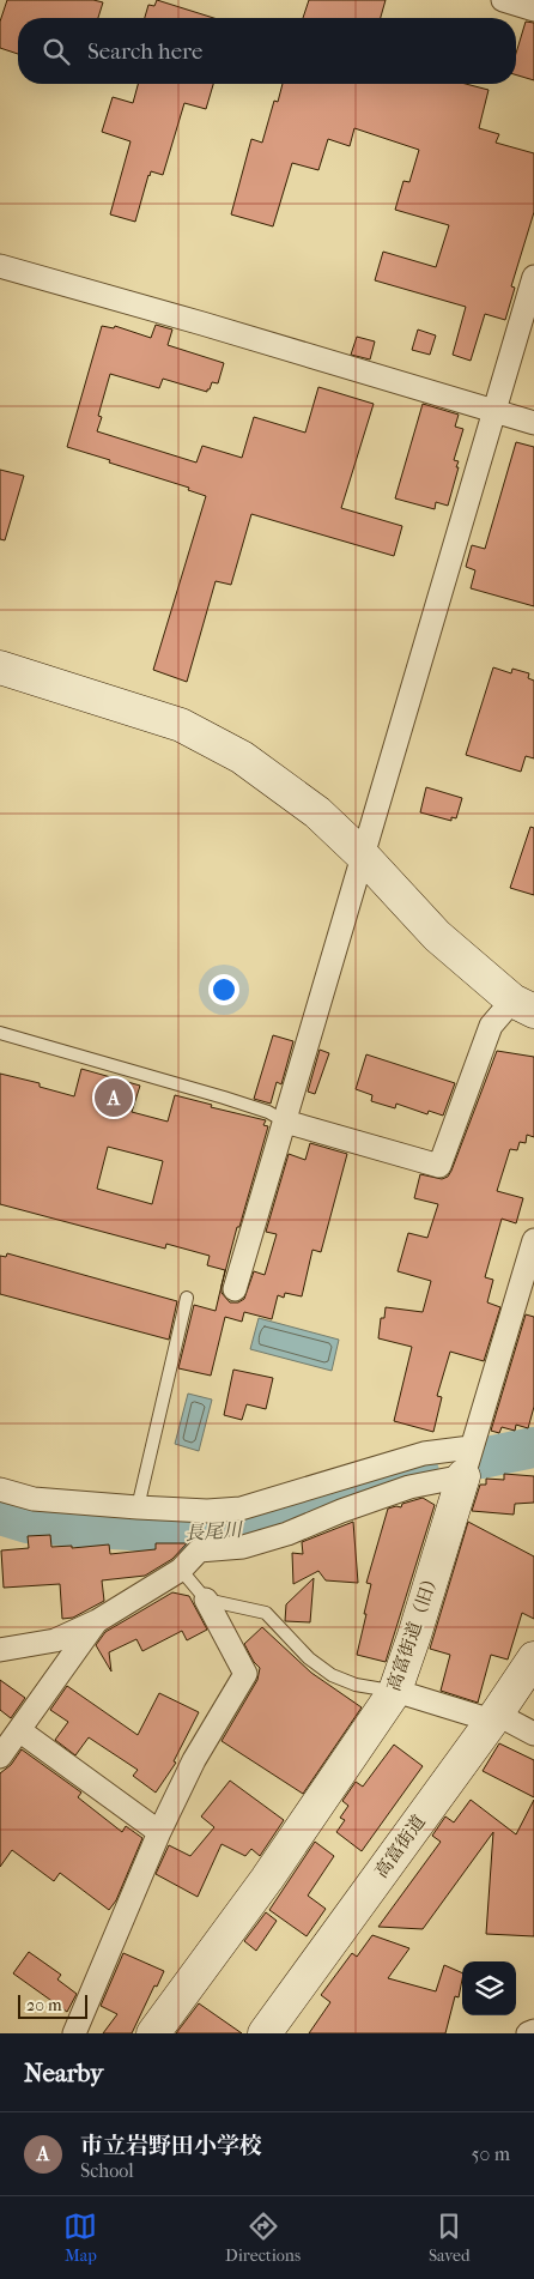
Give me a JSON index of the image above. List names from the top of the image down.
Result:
{
  "streets": {
    "street": ["高富街道（旧）", "高富街道"]
  },
  "water": ["長尾川"],
  "scale_bar": "20 m",
  "page": {
    "search": "Search here",
    "pins": "A",
    "scale": "20 m",
    "heading": "Nearby",
    "list": [
      {
        "mark": "A",
        "name": "市立岩野田小学校",
        "note": "School",
        "value": "50 m"
      }
    ],
    "nav": ["Map", "Directions", "Saved"]
  }
}
